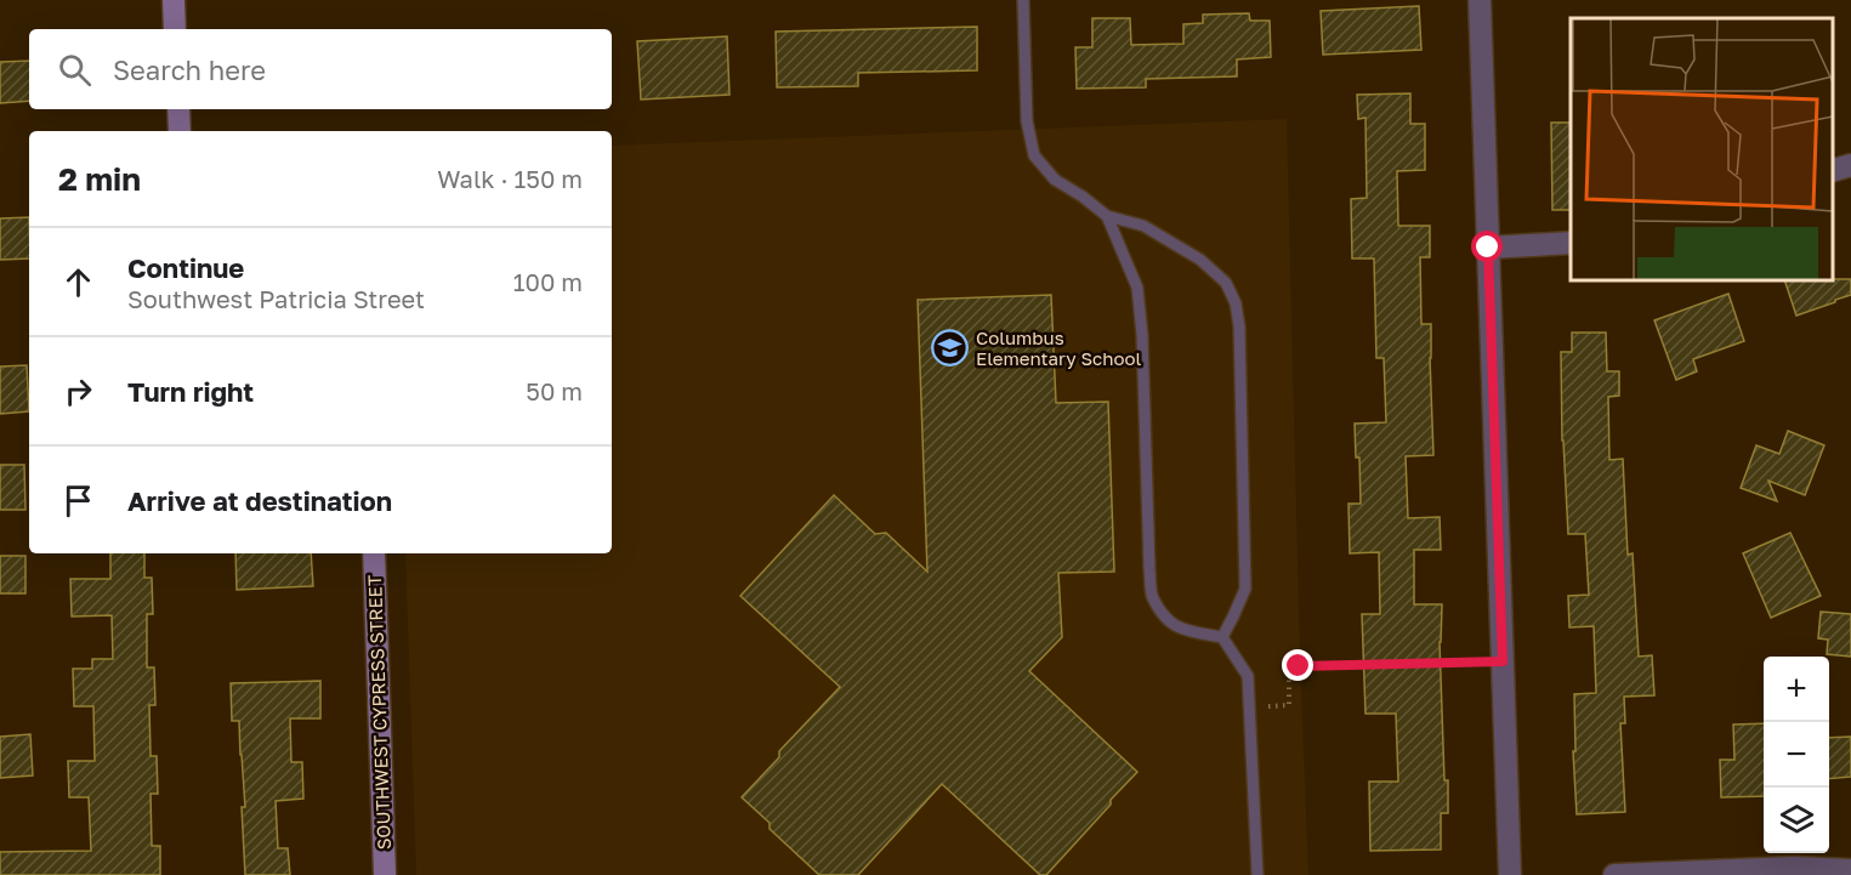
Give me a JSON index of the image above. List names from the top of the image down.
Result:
{
  "streets": {
    "main road": ["SOUTHWEST CYPRESS STREET"]
  },
  "places": {
    "school or university": ["Columbus Elementary School"]
  },
  "page": {
    "search": "Search here",
    "heading": ["2 min", "Walk · 150 m"],
    "list": [
      ["Continue", "Southwest Patricia Street", "100 m"],
      ["Turn right", "50 m"],
      "Arrive at destination"
    ],
    "map_buttons": ["+", "−"]
  }
}
